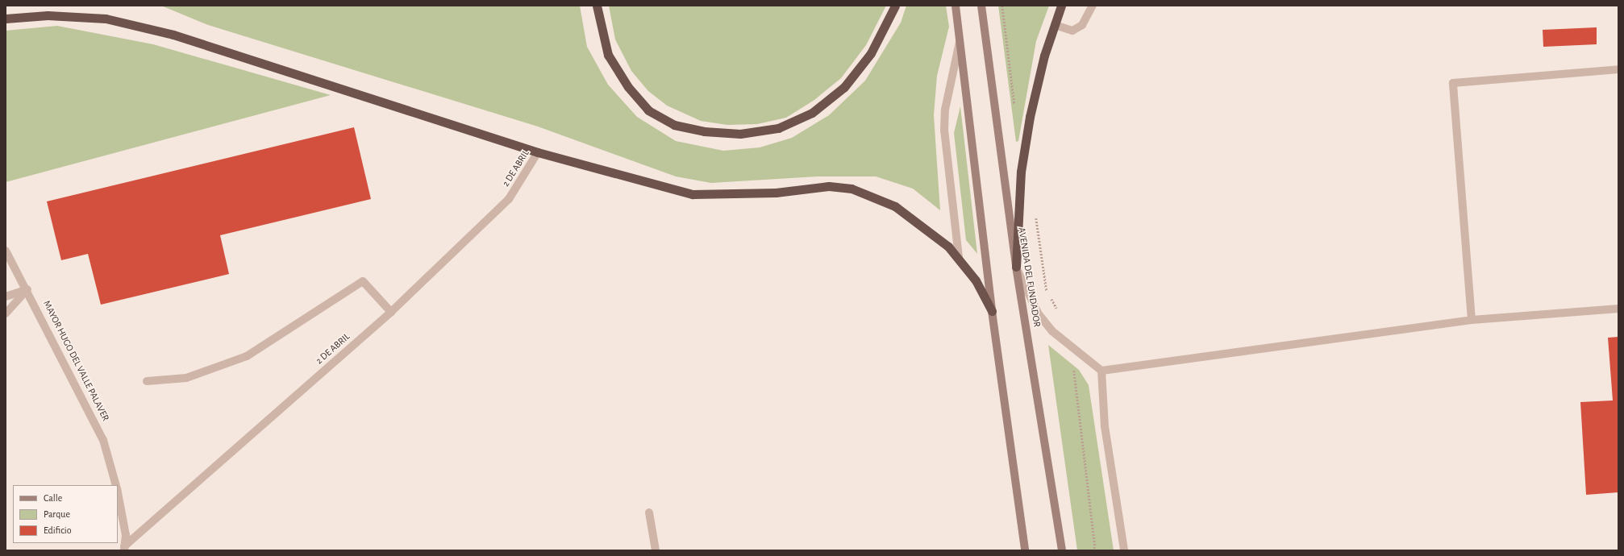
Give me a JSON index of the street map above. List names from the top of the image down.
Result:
{
  "streets": {
    "main road": ["AVENIDA DEL FUNDADOR"],
    "street": ["2 DE ABRIL", "MAYOR HUGO DEL VALLE PALAVER"]
  },
  "legend": ["Calle", "Parque", "Edificio"]
}
